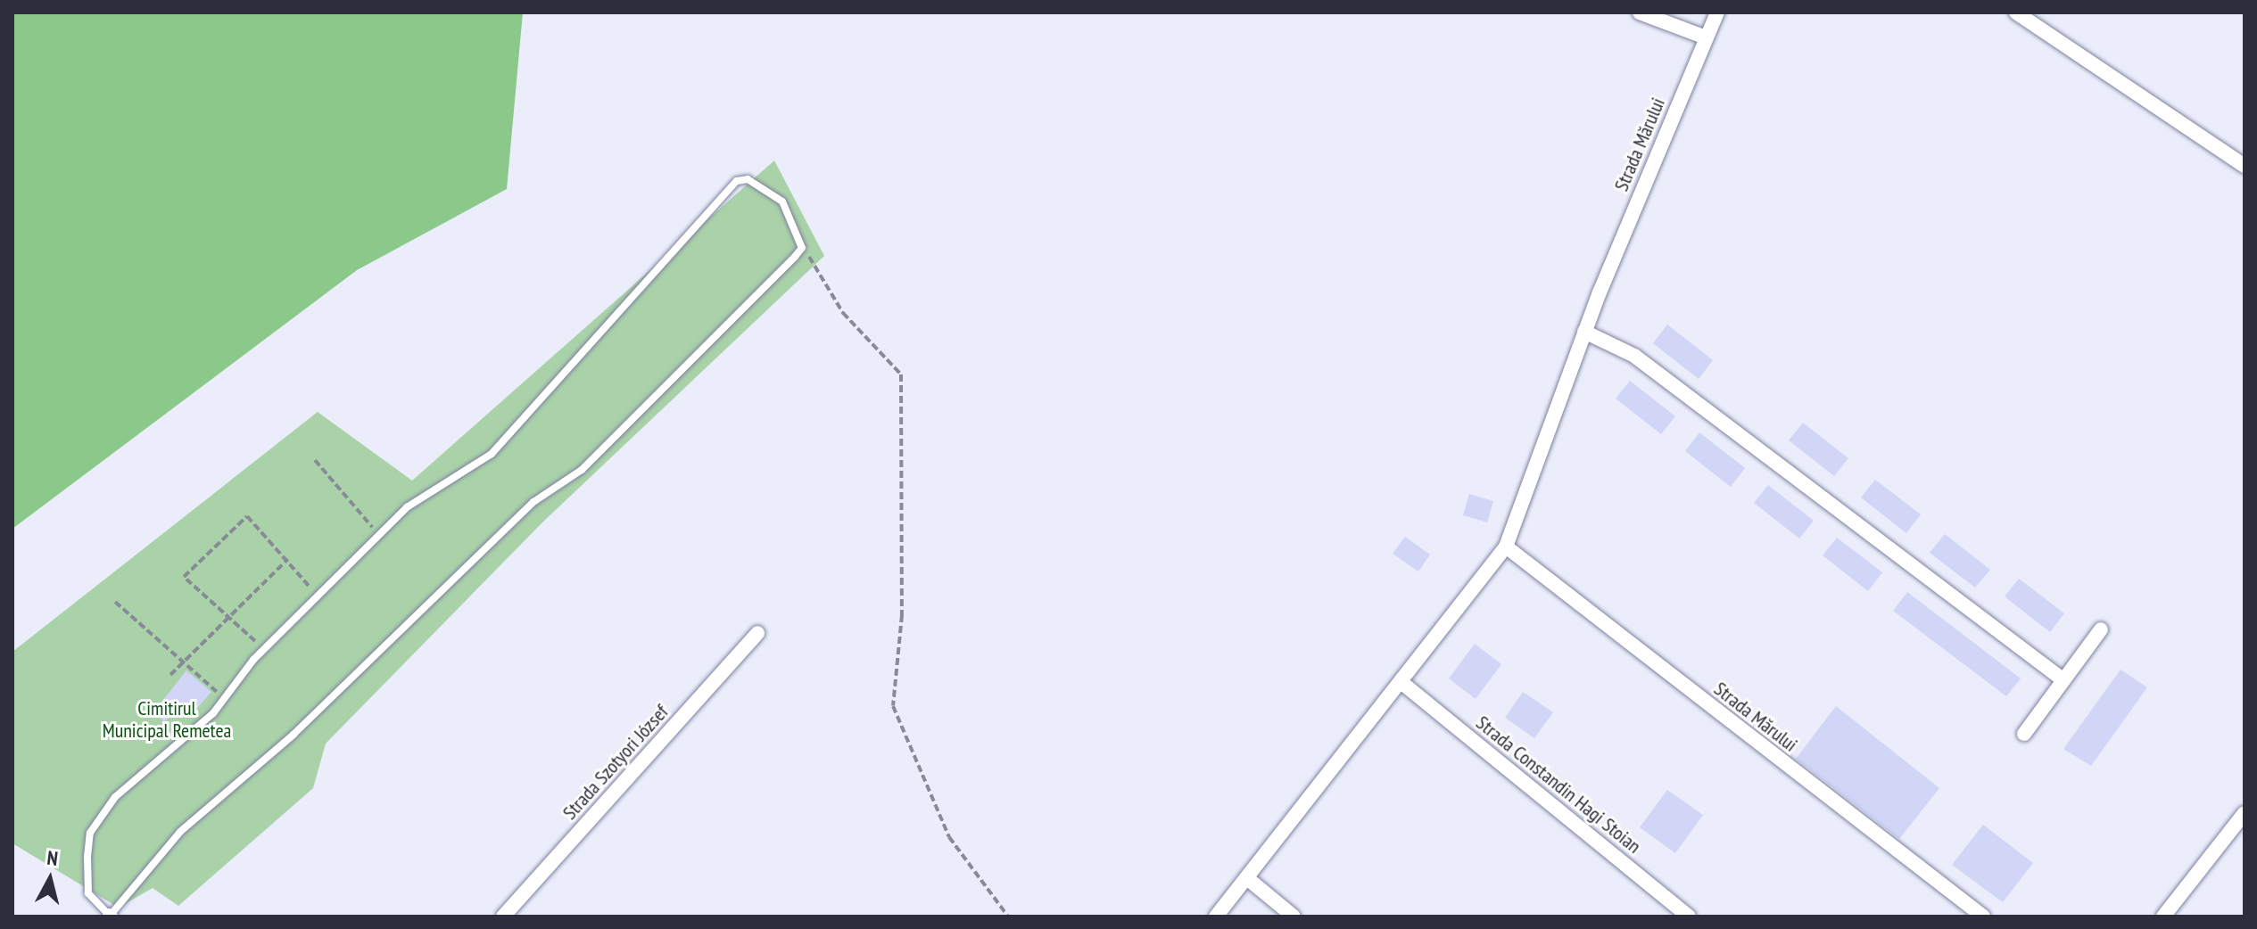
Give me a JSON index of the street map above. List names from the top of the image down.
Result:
{
  "streets": {
    "street": ["Strada Mărului", "Strada Szotyori József", "Strada Constandin Hagi Stoian"]
  },
  "crossings": [
    ["Strada Mărului", "Strada Constandin Hagi Stoian"]
  ],
  "parks": ["Cimitirul Municipal Remetea"],
  "north": "top"
}
